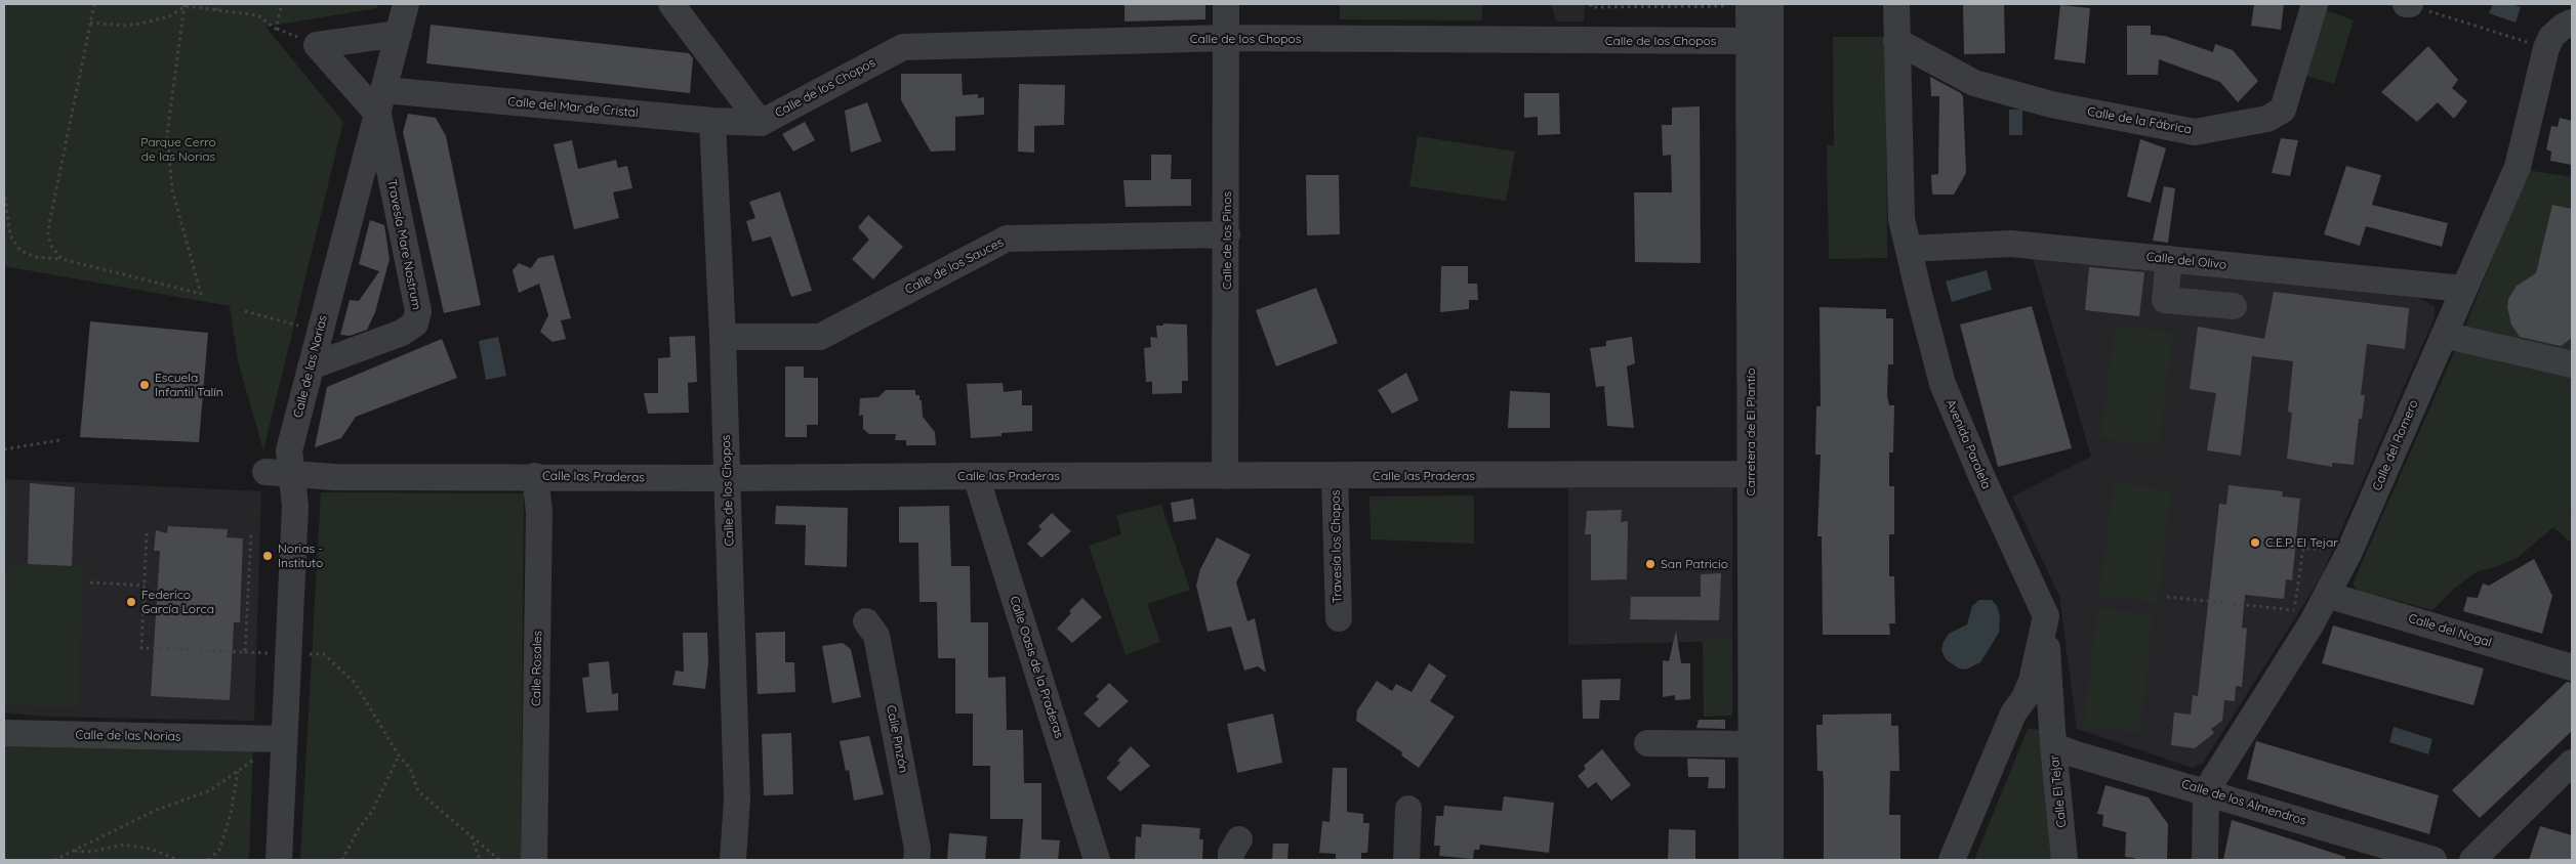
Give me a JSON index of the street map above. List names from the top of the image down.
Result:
{
  "streets": {
    "street": [
      "Calle de los Chopos",
      "Calle del Mar de Cristal",
      "Calle de la Fábrica",
      "Calle de los Pinos",
      "Travesía Mare Nostrum",
      "Calle del Olivo",
      "Calle de los Sauces",
      "Calle de las Norias",
      "Carretera de El Plantío",
      "Avenida Paralela",
      "Calle del Romero",
      "Calle las Praderas",
      "Travesía los Chopos",
      "Calle del Nogal",
      "Calle Oasis de la Praderas",
      "Calle Rosales",
      "Calle Pinzón",
      "Calle El Tejar",
      "Calle de los Almendros"
    ]
  },
  "crossings": [
    ["Calle de los Chopos", "Calle del Mar de Cristal"],
    ["Calle de los Chopos", "Calle de los Pinos"],
    ["Calle de los Chopos", "Calle de los Sauces"],
    ["Calle de los Chopos", "Carretera de El Plantío"],
    ["Calle de los Chopos", "Calle las Praderas"],
    ["Calle del Mar de Cristal", "Travesía Mare Nostrum"],
    ["Calle del Mar de Cristal", "Calle de las Norias"],
    ["Calle de la Fábrica", "Avenida Paralela"],
    ["Calle de los Pinos", "Calle de los Sauces"],
    ["Calle de los Pinos", "Calle las Praderas"],
    ["Travesía Mare Nostrum", "Calle de las Norias"],
    ["Calle del Olivo", "Avenida Paralela"],
    ["Calle del Olivo", "Calle del Romero"],
    ["Calle de las Norias", "Calle las Praderas"],
    ["Carretera de El Plantío", "Calle las Praderas"],
    ["Avenida Paralela", "Calle El Tejar"],
    ["Calle del Romero", "Calle del Nogal"],
    ["Calle del Romero", "Calle de los Almendros"],
    ["Calle las Praderas", "Travesía los Chopos"],
    ["Calle las Praderas", "Calle Oasis de la Praderas"],
    ["Calle las Praderas", "Calle Rosales"],
    ["Calle El Tejar", "Calle de los Almendros"]
  ],
  "parks": ["Parque Cerro de las Norias"],
  "places": [
    "Escuela Infantil Talín",
    "C.E.P. El Tejar",
    "Norias - Instituto",
    "San Patricio",
    "Federico García Lorca"
  ]
}
